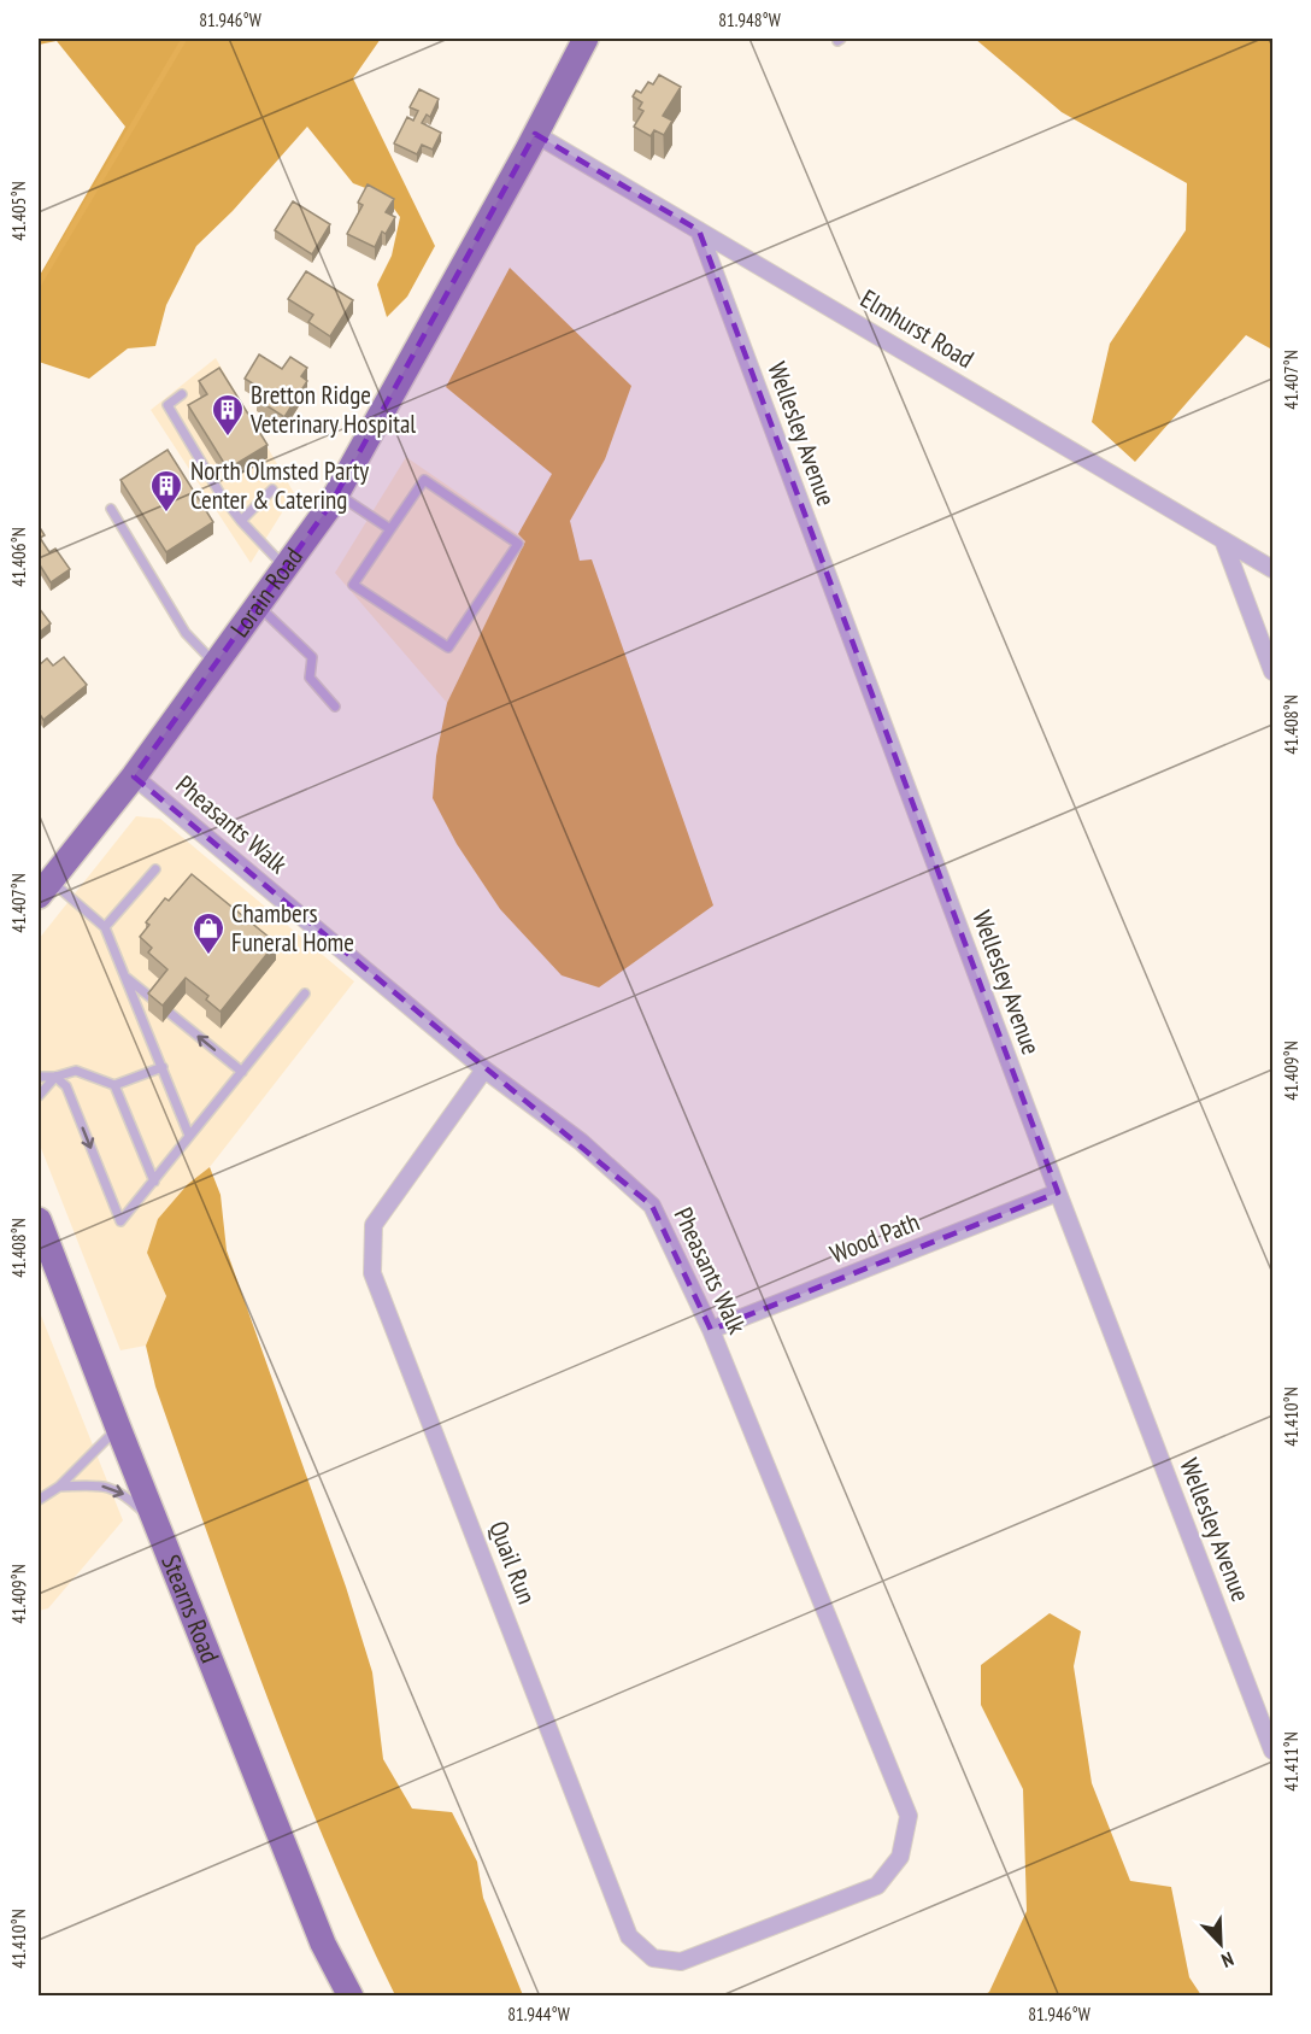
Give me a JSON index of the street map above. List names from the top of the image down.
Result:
{
  "streets": {
    "main road": ["Lorain Road", "Stearns Road"],
    "street": [
      "Elmhurst Road",
      "Wellesley Avenue",
      "Pheasants Walk",
      "Wood Path",
      "Quail Run"
    ]
  },
  "crossings": [
    ["Elmhurst Road", "Wellesley Avenue"],
    ["Elmhurst Road", "Lorain Road"],
    ["Wellesley Avenue", "Wood Path"],
    ["Lorain Road", "Pheasants Walk"],
    ["Pheasants Walk", "Wood Path"],
    ["Pheasants Walk", "Quail Run"]
  ],
  "places": {
    "building": ["Bretton Ridge Veterinary Hospital", "North Olmsted Party Center & Catering"],
    "shop": ["Chambers Funeral Home"]
  },
  "north": "bottom right",
  "coordinates": [
    "81.946°W",
    "81.948°W",
    "41.405°N",
    "41.407°N",
    "41.406°N",
    "41.408°N",
    "41.409°N",
    "41.410°N",
    "41.411°N",
    "81.944°W"
  ]
}
